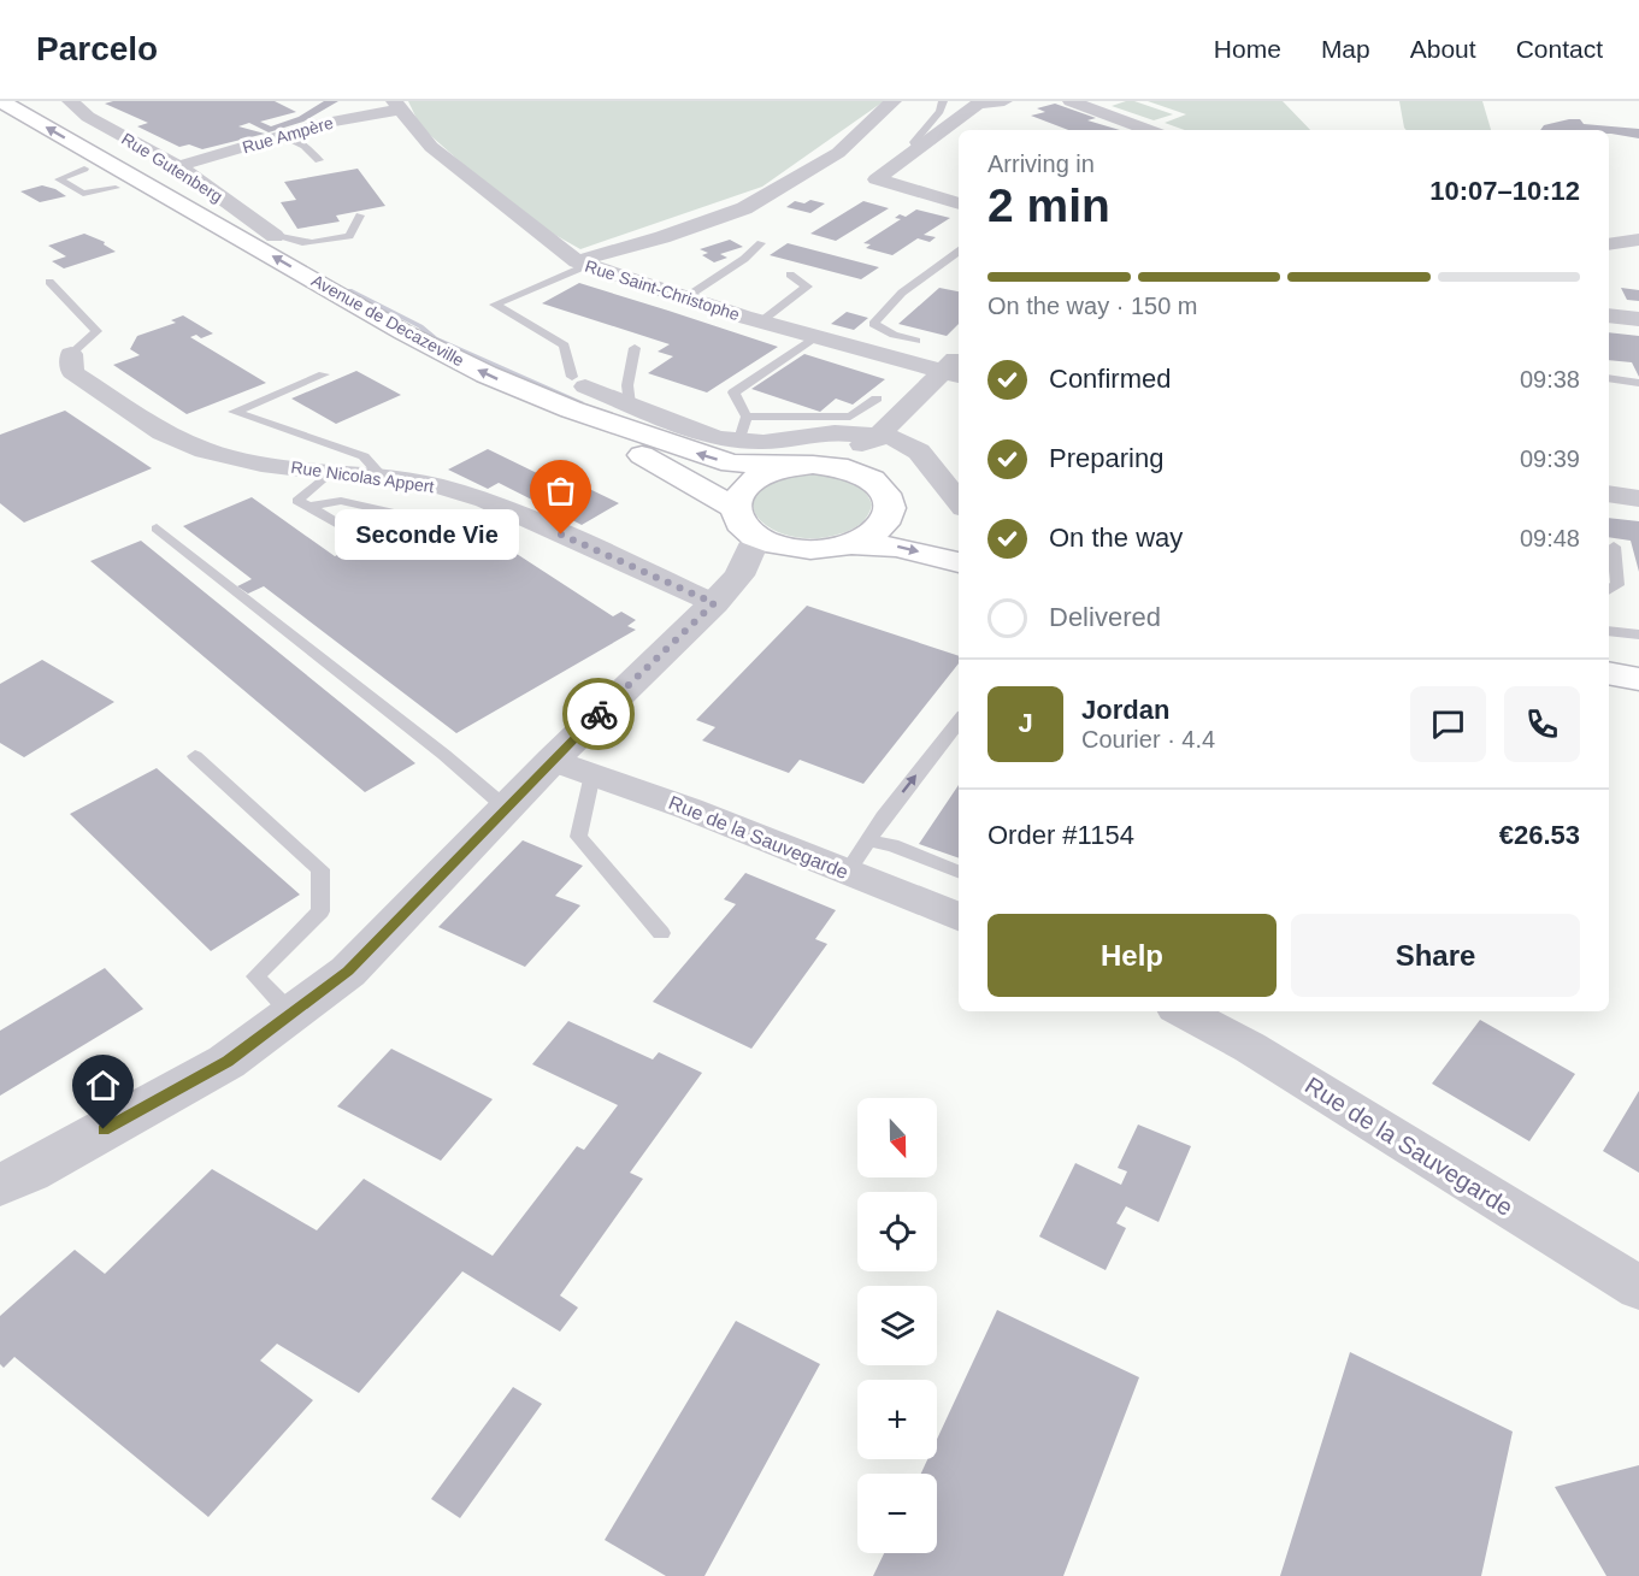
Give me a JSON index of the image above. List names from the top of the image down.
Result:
{
  "streets": {
    "main road": ["Avenue de Decazeville"],
    "street": [
      "Rue Ampère",
      "Rue Gutenberg",
      "Rue Saint-Christophe",
      "Rue Nicolas Appert",
      "Rue de la Sauvegarde"
    ]
  },
  "crossings": [
    ["Rue Ampère", "Rue Gutenberg"],
    ["Rue Ampère", "Rue Saint-Christophe"]
  ],
  "places": ["Seconde Vie"],
  "north": "bottom",
  "page": {
    "header": "Parcelo",
    "nav": [
      "Home",
      "Map",
      "About",
      "Contact"
    ],
    "heading": ["2 min", "Arriving in", "10:07–10:12"],
    "panel": [
      "Jordan",
      "Courier · 4.4",
      "Order #1154",
      "€26.53"
    ],
    "bar": "On the way · 150 m",
    "list": [
      ["Confirmed", "09:38"],
      ["Preparing", "09:39"],
      ["On the way", "09:48"],
      "Delivered"
    ],
    "bubble": "Seconde Vie",
    "round": "J",
    "buttons": ["Help", "Share"],
    "map_buttons": ["+", "−"]
  }
}
